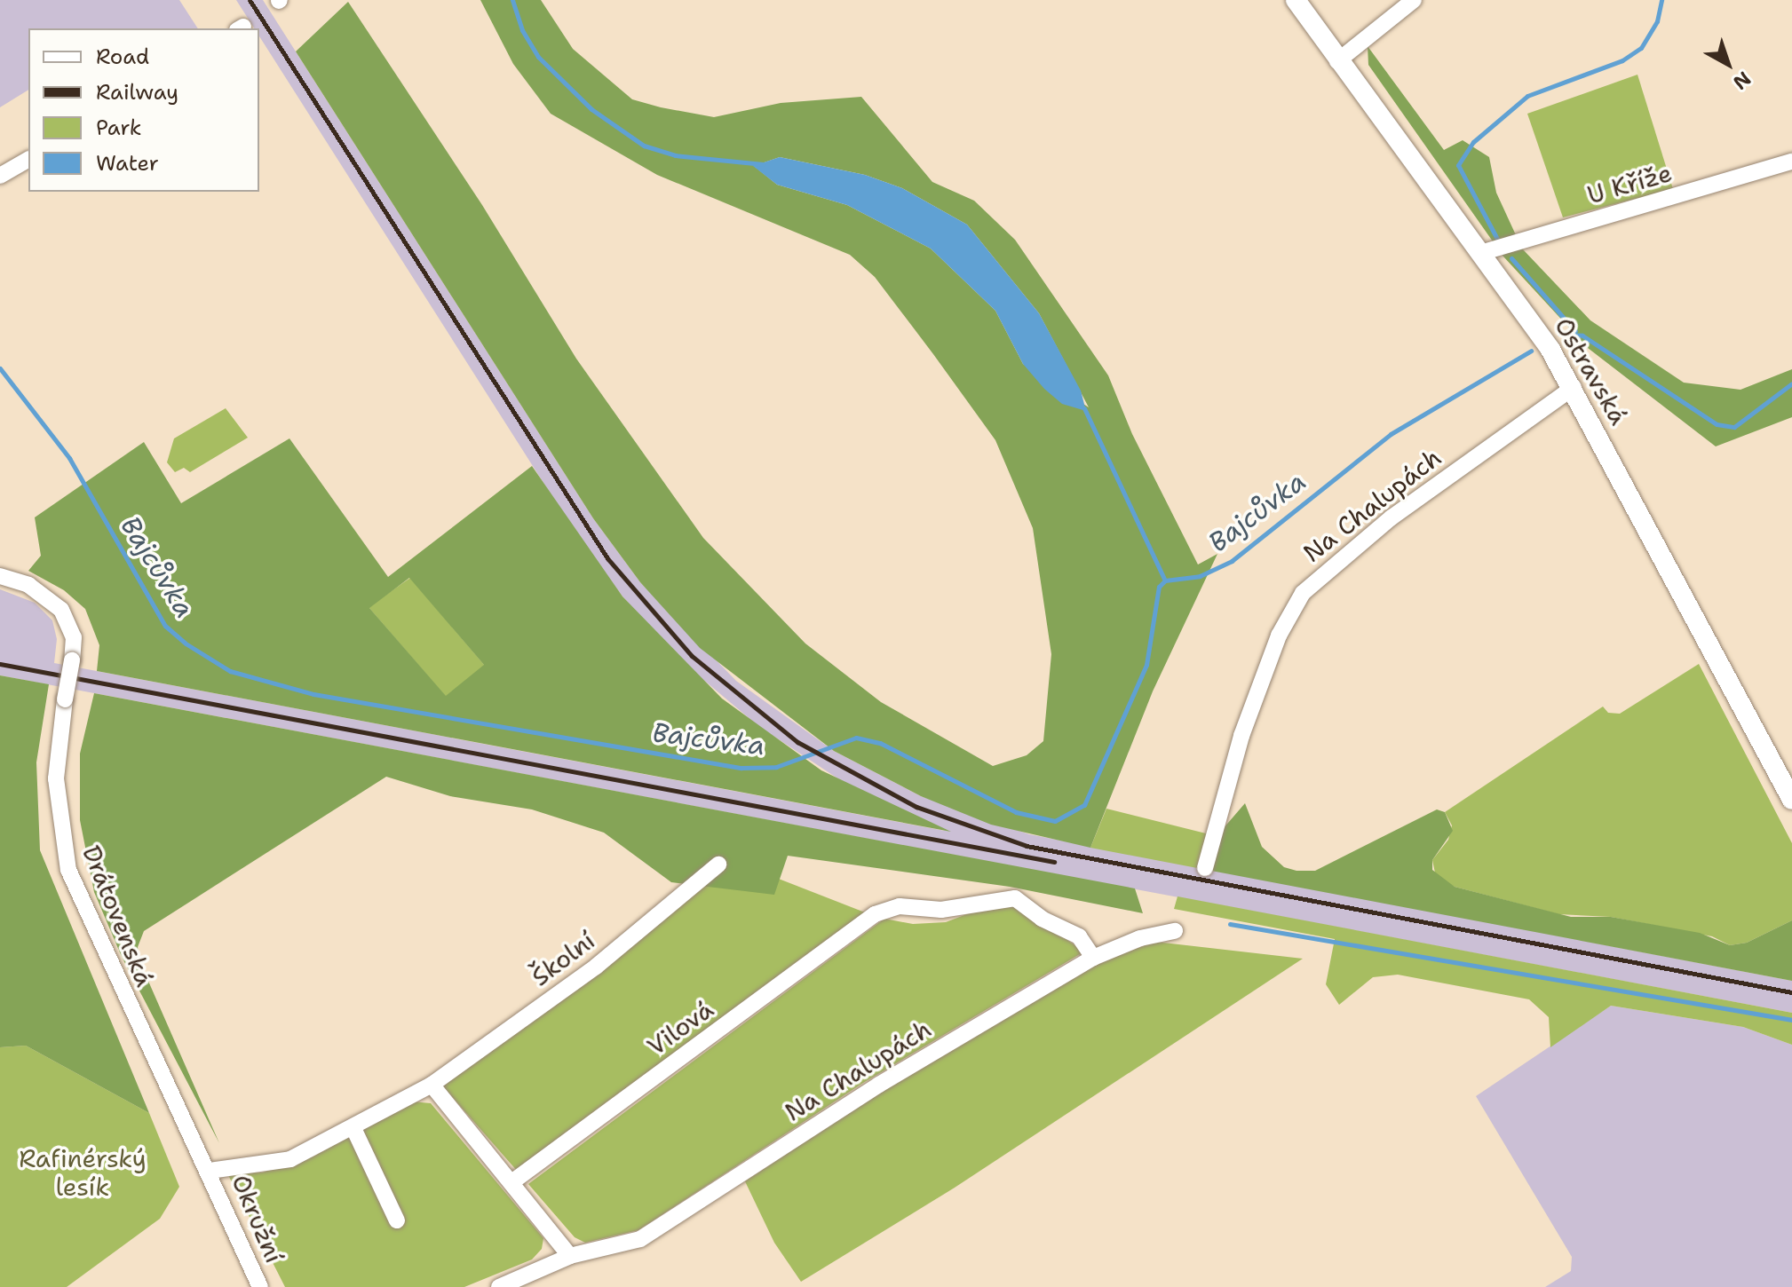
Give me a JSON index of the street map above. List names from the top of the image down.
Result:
{
  "streets": {
    "main road": ["Ostravská"],
    "street": [
      "U Kříže",
      "Na Chalupách",
      "Drátovenská",
      "Školní",
      "Vilová",
      "Okružní"
    ]
  },
  "crossings": [
    ["U Kříže", "Ostravská"],
    ["Ostravská", "Na Chalupách"],
    ["Na Chalupách", "Vilová"],
    ["Drátovenská", "Školní"],
    ["Drátovenská", "Okružní"],
    ["Školní", "Okružní"]
  ],
  "water": ["Bajcůvka"],
  "parks": ["Rafinérský lesík"],
  "legend": [
    "Road",
    "Railway",
    "Park",
    "Water"
  ],
  "north": "bottom right"
}
